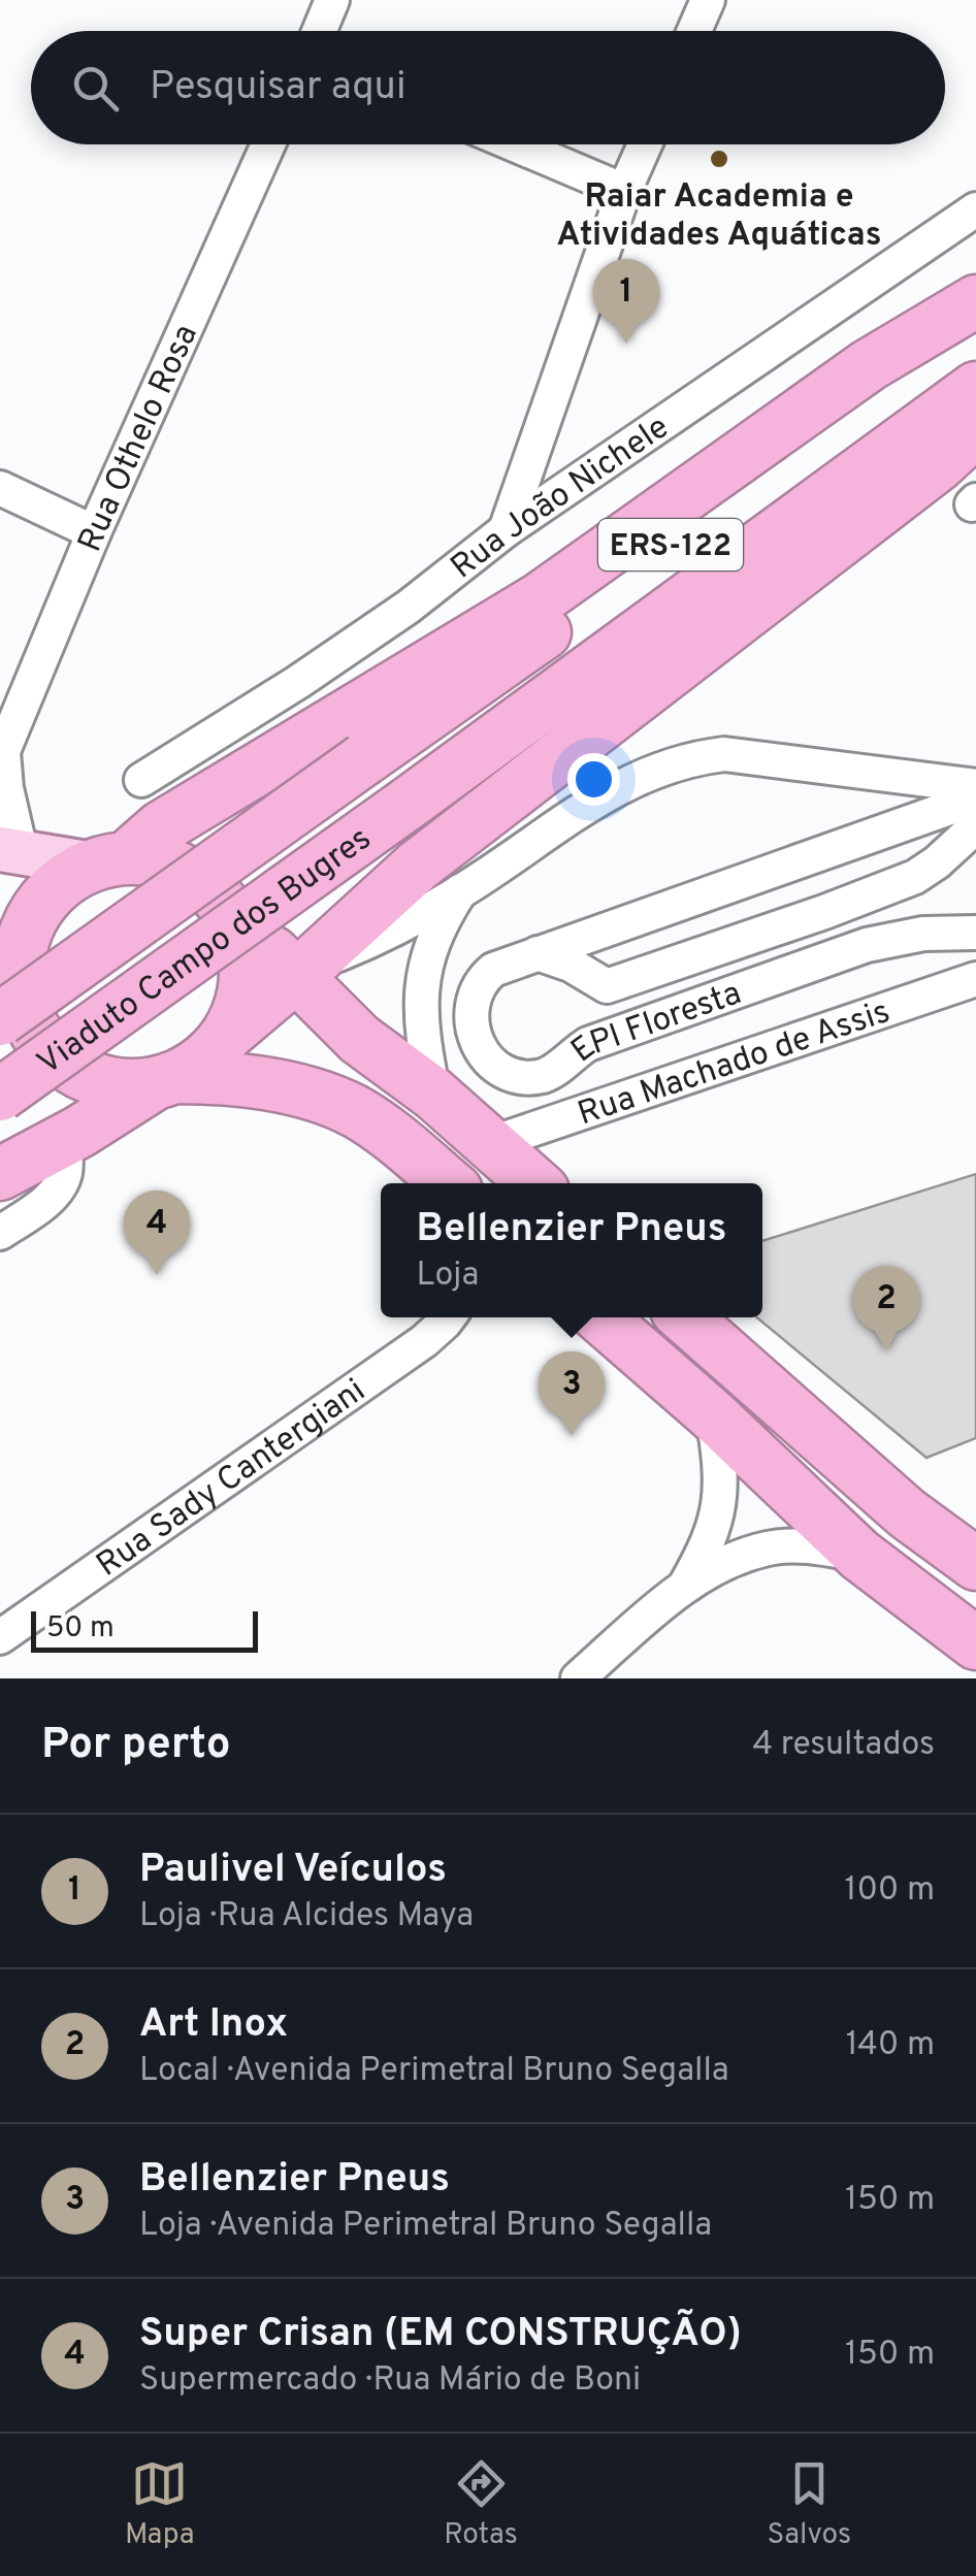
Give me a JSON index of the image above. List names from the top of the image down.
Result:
{
  "streets": {
    "highway": ["ERS-122", "Viaduto Campo dos Bugres"],
    "street": [
      "Rua Othelo Rosa",
      "Rua João Nichele",
      "EPI Floresta",
      "Rua Machado de Assis",
      "Rua Sady Cantergiani"
    ]
  },
  "crossings": [
    ["Rua Othelo Rosa", "Viaduto Campo dos Bugres"]
  ],
  "places": ["Raiar Academia e Atividades Aquáticas"],
  "scale_bar": "50 m",
  "page": {
    "search": "Pesquisar aqui",
    "pins": [
      "1",
      "4",
      "2",
      "3"
    ],
    "popup": ["Bellenzier Pneus", "Loja"],
    "scale": "50 m",
    "heading": ["Por perto", "4 resultados"],
    "list": [
      {
        "mark": "1",
        "name": "Paulivel Veículos",
        "note": "Loja · Rua Alcides Maya",
        "value": "100 m"
      },
      {
        "mark": "2",
        "name": "Art Inox",
        "note": "Local · Avenida Perimetral Bruno Segalla",
        "value": "140 m"
      },
      {
        "mark": "3",
        "name": "Bellenzier Pneus",
        "note": "Loja · Avenida Perimetral Bruno Segalla",
        "value": "150 m"
      },
      {
        "mark": "4",
        "name": "Super Crisan (EM CONSTRUÇÃO)",
        "note": "Supermercado · Rua Mário de Boni",
        "value": "150 m"
      }
    ],
    "nav": ["Mapa", "Rotas", "Salvos"]
  }
}
